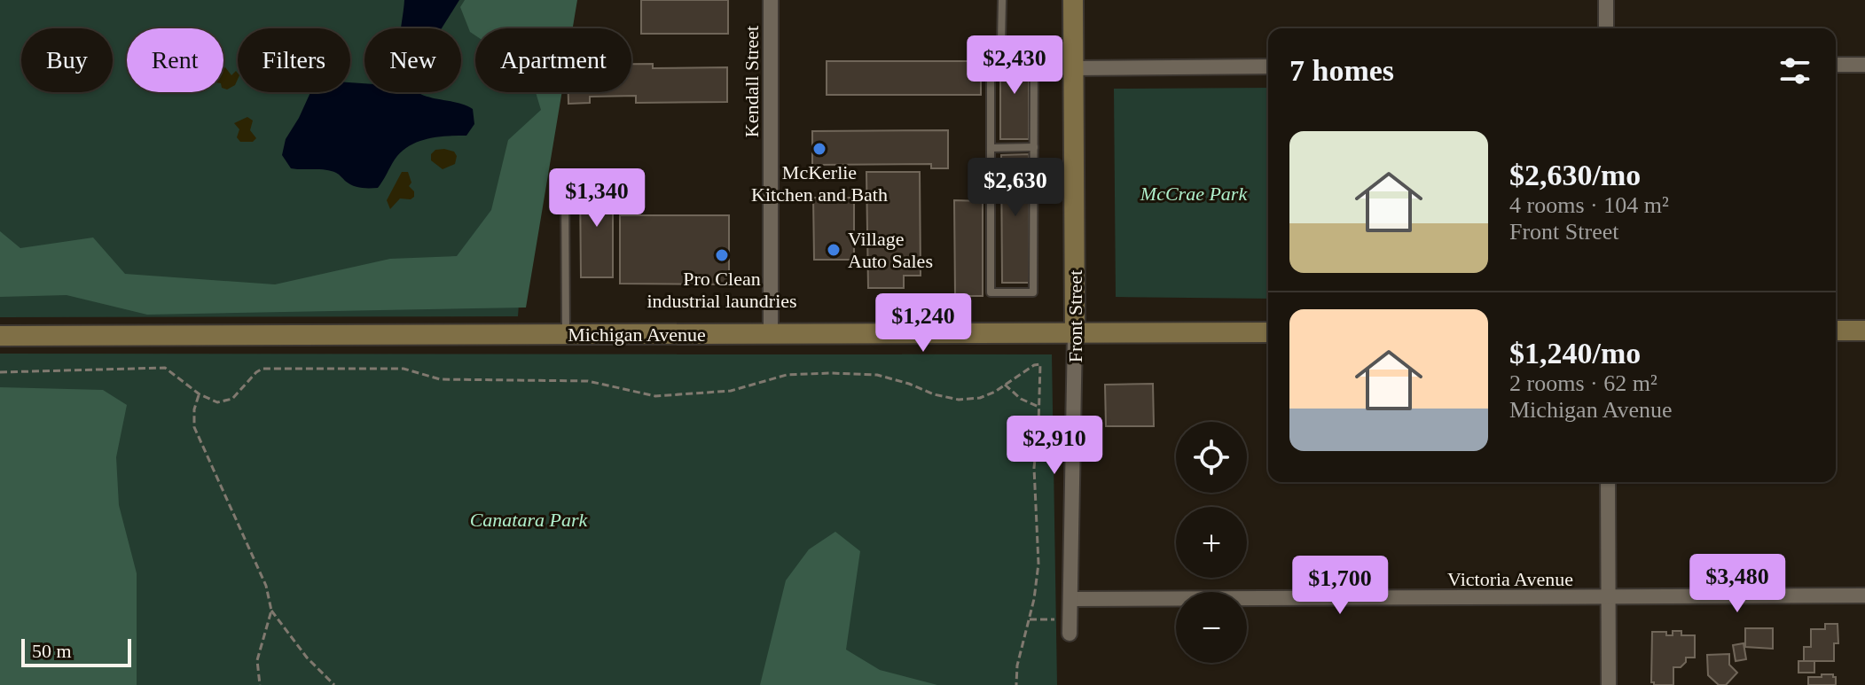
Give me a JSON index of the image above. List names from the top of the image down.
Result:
{
  "streets": {
    "main road": ["Front Street", "Michigan Avenue"],
    "street": ["Kendall Street", "Victoria Avenue"]
  },
  "crossings": [
    ["Kendall Street", "Michigan Avenue"],
    ["Front Street", "Michigan Avenue"],
    ["Front Street", "Victoria Avenue"]
  ],
  "parks": ["McCrae Park", "Canatara Park"],
  "places": ["McKerlie Kitchen and Bath", "Village Auto Sales", "Pro Clean industrial laundries"],
  "scale_bar": "50 m",
  "page": {
    "chip": [
      "Buy",
      "Rent",
      "Filters",
      "New",
      "Apartment"
    ],
    "heading": "7 homes",
    "price": [
      "$2,430",
      "$2,630",
      "$1,340",
      "$1,240",
      "$2,910",
      "$3,480",
      "$1,700"
    ],
    "list": [
      {
        "name": "$2,630/mo",
        "note": "4 rooms · 104 m² · Front Street"
      },
      {
        "name": "$1,240/mo",
        "note": "2 rooms · 62 m² · Michigan Avenue"
      }
    ],
    "map_buttons": ["+", "−"],
    "scale": "50 m"
  }
}
